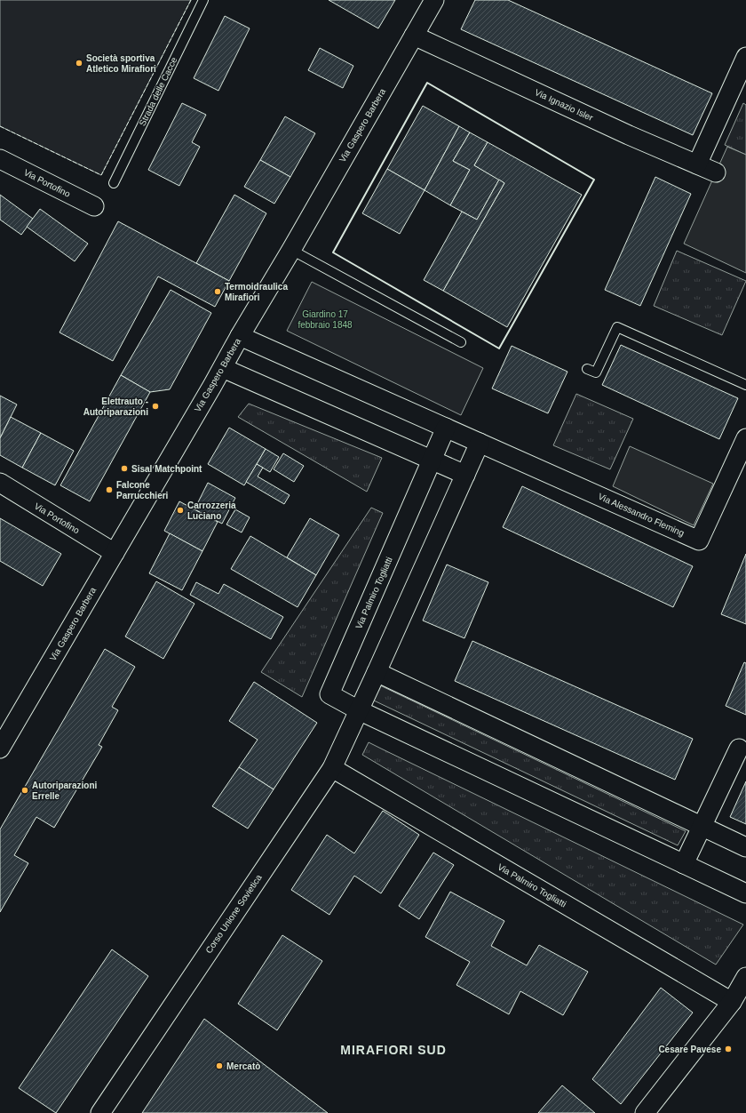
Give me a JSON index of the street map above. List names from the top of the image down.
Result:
{
  "streets": {
    "street": [
      "Via Ignazio Isler",
      "Via Gaspero Barbera",
      "Via Portofino",
      "Via Alessandro Fleming",
      "Via Palmiro Togliatti",
      "Corso Unione Sovietica"
    ],
    "lane": ["Strada delle Cacce"]
  },
  "crossings": [
    ["Via Ignazio Isler", "Via Gaspero Barbera"],
    ["Via Gaspero Barbera", "Via Portofino"],
    ["Via Palmiro Togliatti", "Corso Unione Sovietica"]
  ],
  "districts": ["MIRAFIORI SUD"],
  "parks": ["Giardino 17 febbraio 1848"],
  "places": [
    "Società sportiva Atletico Mirafiori",
    "Termoidraulica Mirafiori",
    "Elettrauto - Autoriparazioni",
    "Sisal Matchpoint",
    "Falcone Parrucchieri",
    "Carrozzeria Luciano",
    "Autoriparazioni Errelle",
    "Cesare Pavese",
    "Mercatò"
  ]
}
